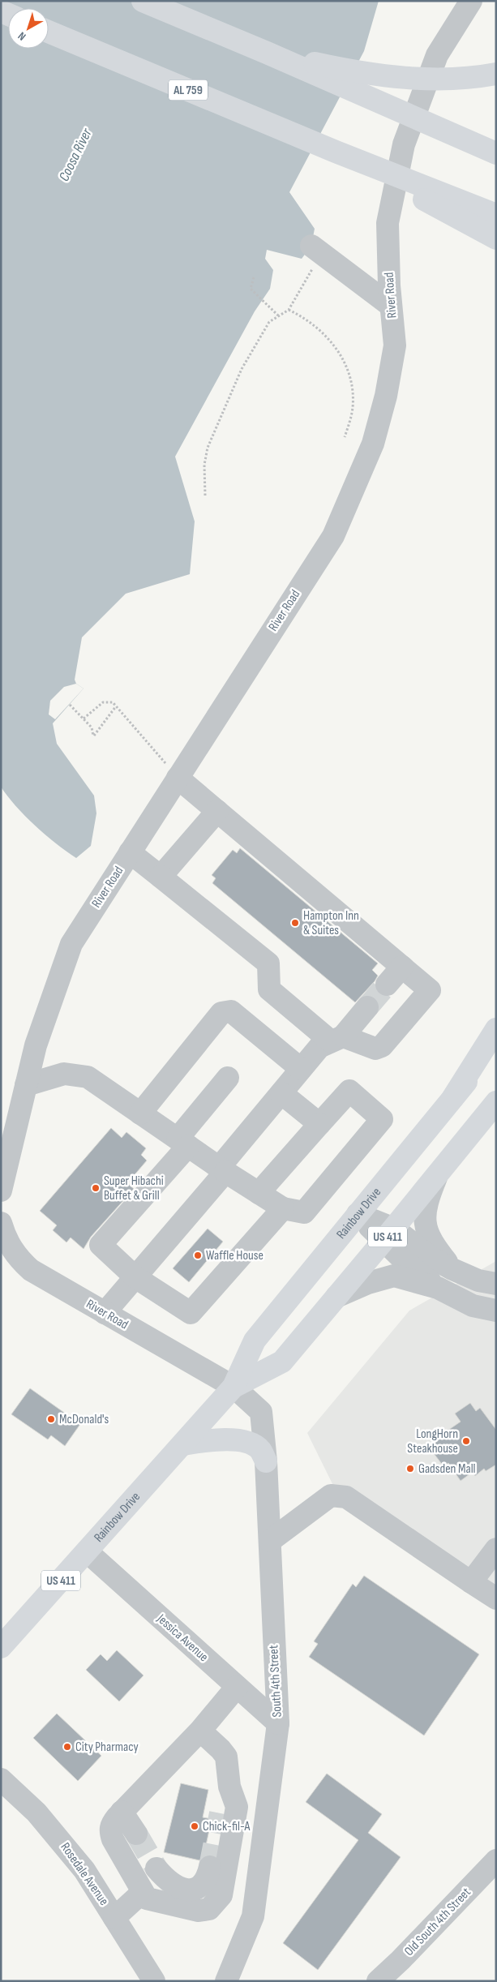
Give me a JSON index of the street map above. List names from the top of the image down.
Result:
{
  "streets": {
    "main road": ["AL 759", "Rainbow Drive", "US 411"],
    "street": [
      "River Road",
      "Jessica Avenue",
      "South 4th Street",
      "Rosedale Avenue",
      "Old South 4th Street"
    ]
  },
  "crossings": [
    ["River Road", "Rainbow Drive"],
    ["River Road", "South 4th Street"],
    ["Rainbow Drive", "Jessica Avenue"],
    ["Rainbow Drive", "South 4th Street"],
    ["Jessica Avenue", "South 4th Street"]
  ],
  "water": ["Coosa River"],
  "places": [
    "Hampton Inn & Suites",
    "Super Hibachi Buffet & Grill",
    "Waffle House",
    "McDonald's",
    "LongHorn Steakhouse",
    "Gadsden Mall",
    "City Pharmacy",
    "Chick-fil-A"
  ],
  "north": "bottom left"
}
